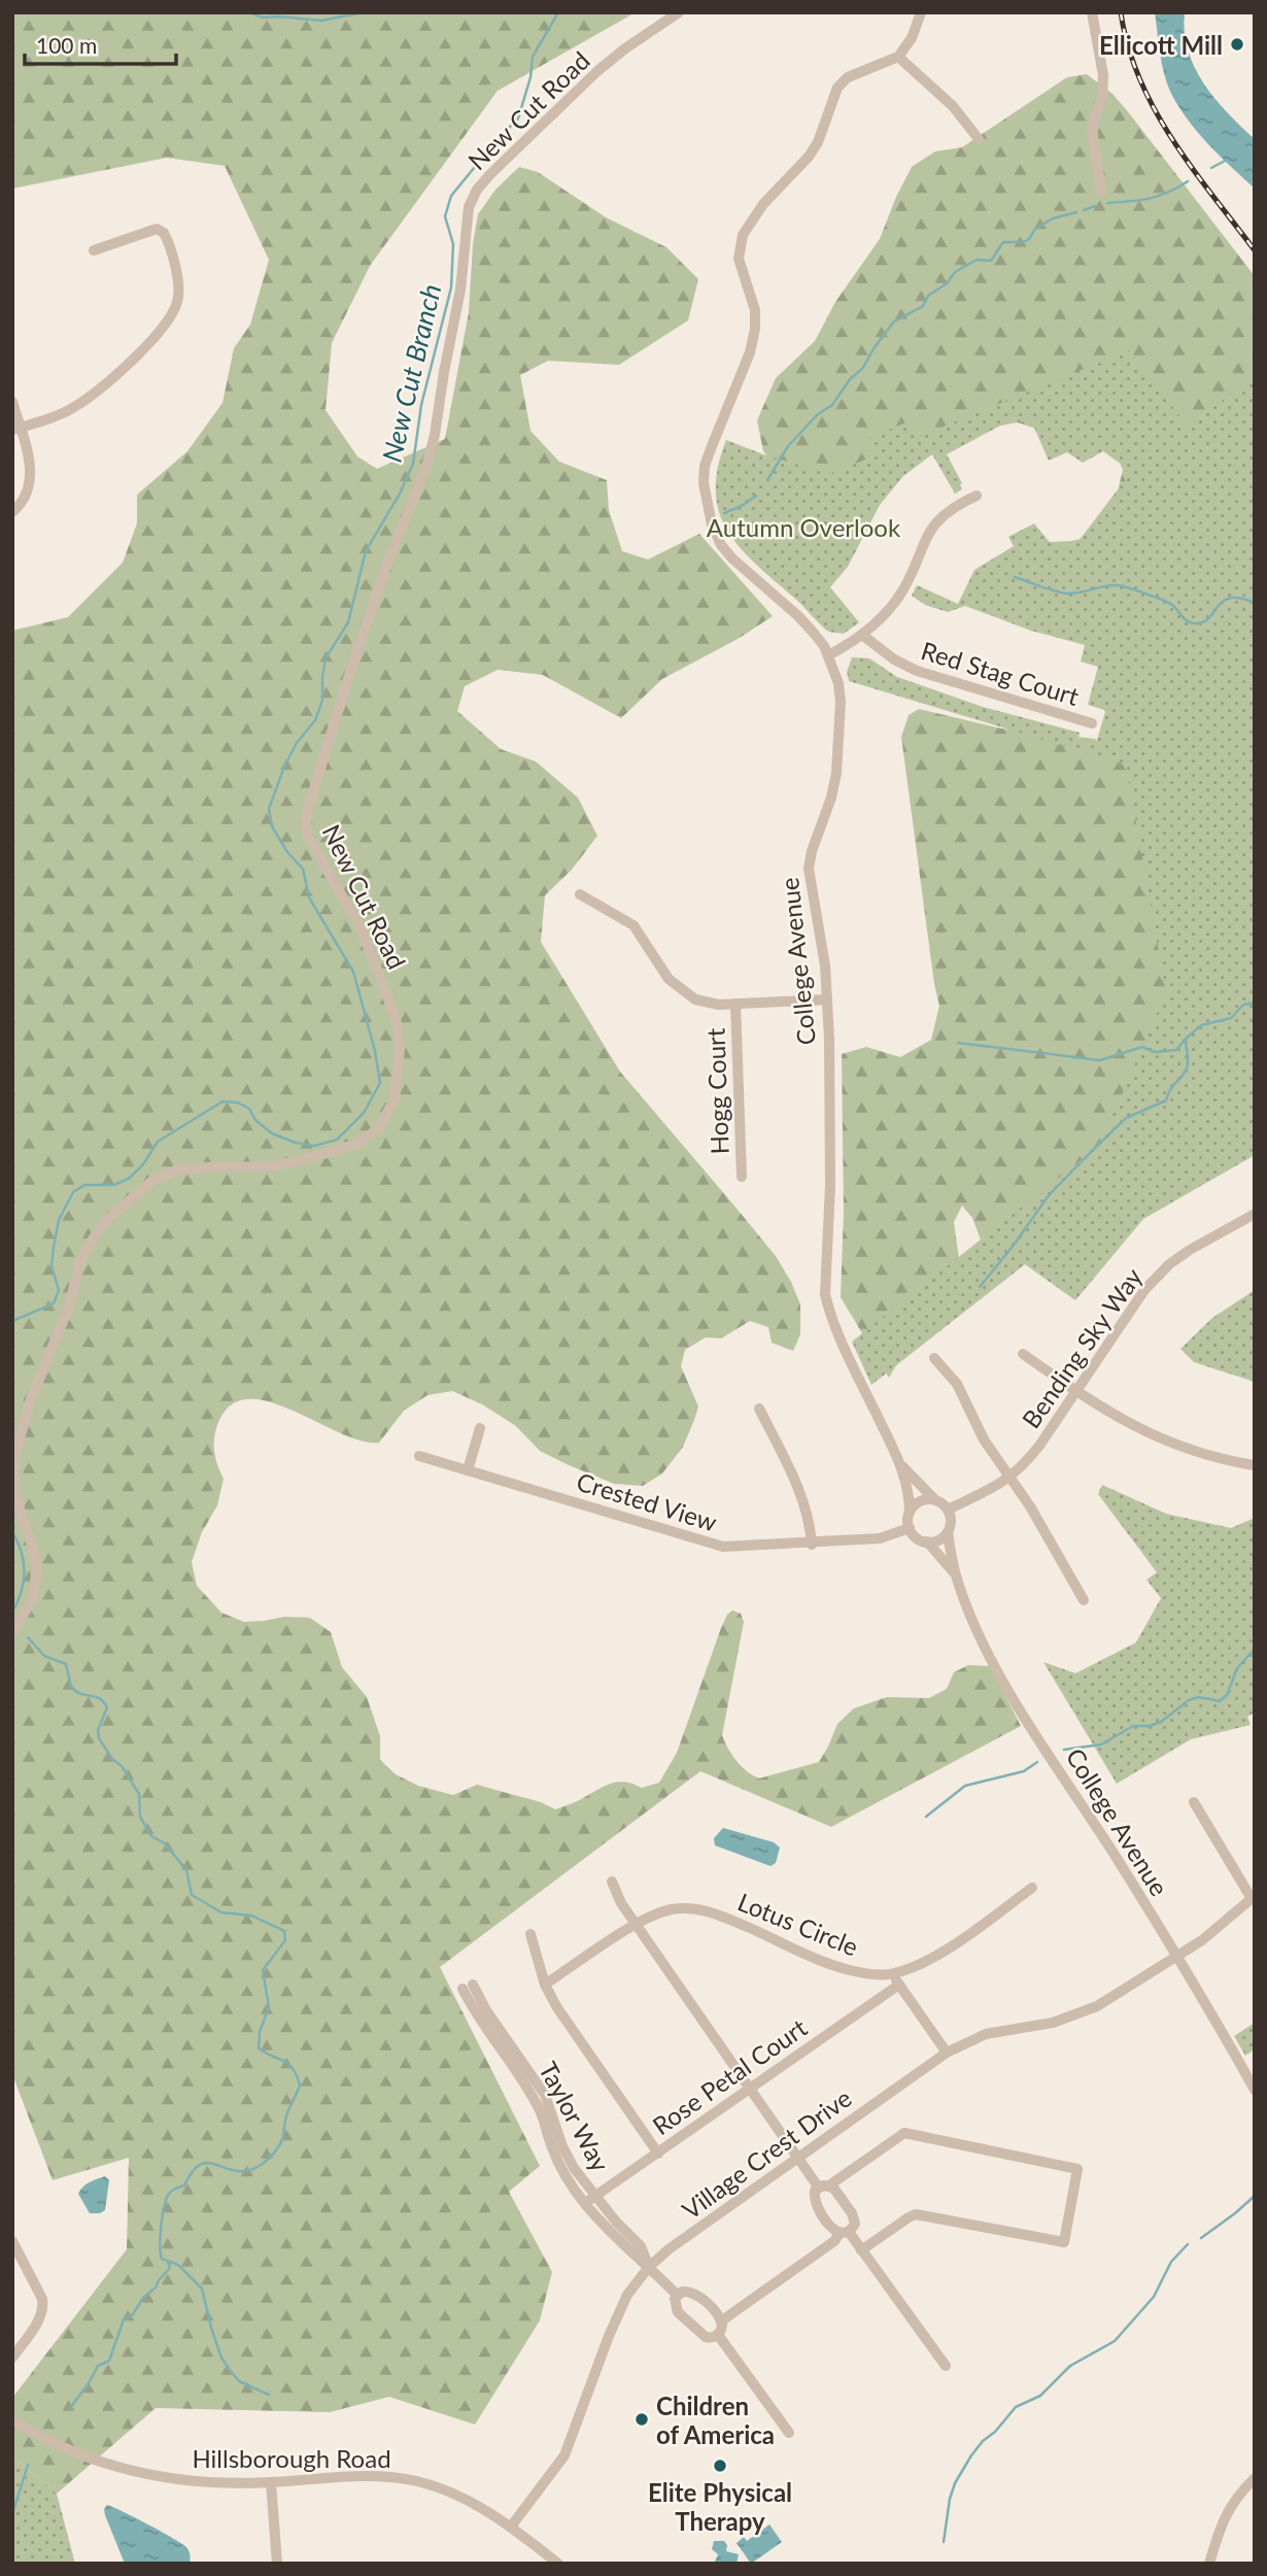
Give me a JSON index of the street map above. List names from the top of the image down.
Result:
{
  "streets": {
    "street": [
      "New Cut Road",
      "Red Stag Court",
      "College Avenue",
      "Hogg Court",
      "Bending Sky Way",
      "Crested View",
      "Lotus Circle",
      "Rose Petal Court",
      "Taylor Way",
      "Village Crest Drive",
      "Hillsborough Road"
    ]
  },
  "crossings": [
    ["College Avenue", "Bending Sky Way"],
    ["College Avenue", "Crested View"],
    ["College Avenue", "Village Crest Drive"],
    ["Bending Sky Way", "Crested View"],
    ["Rose Petal Court", "Taylor Way"],
    ["Taylor Way", "Village Crest Drive"],
    ["Village Crest Drive", "Hillsborough Road"]
  ],
  "water": ["New Cut Branch"],
  "parks": ["Autumn Overlook"],
  "places": ["Ellicott Mill", "Children of America", "Elite Physical Therapy"],
  "scale_bar": "100 m"
}
